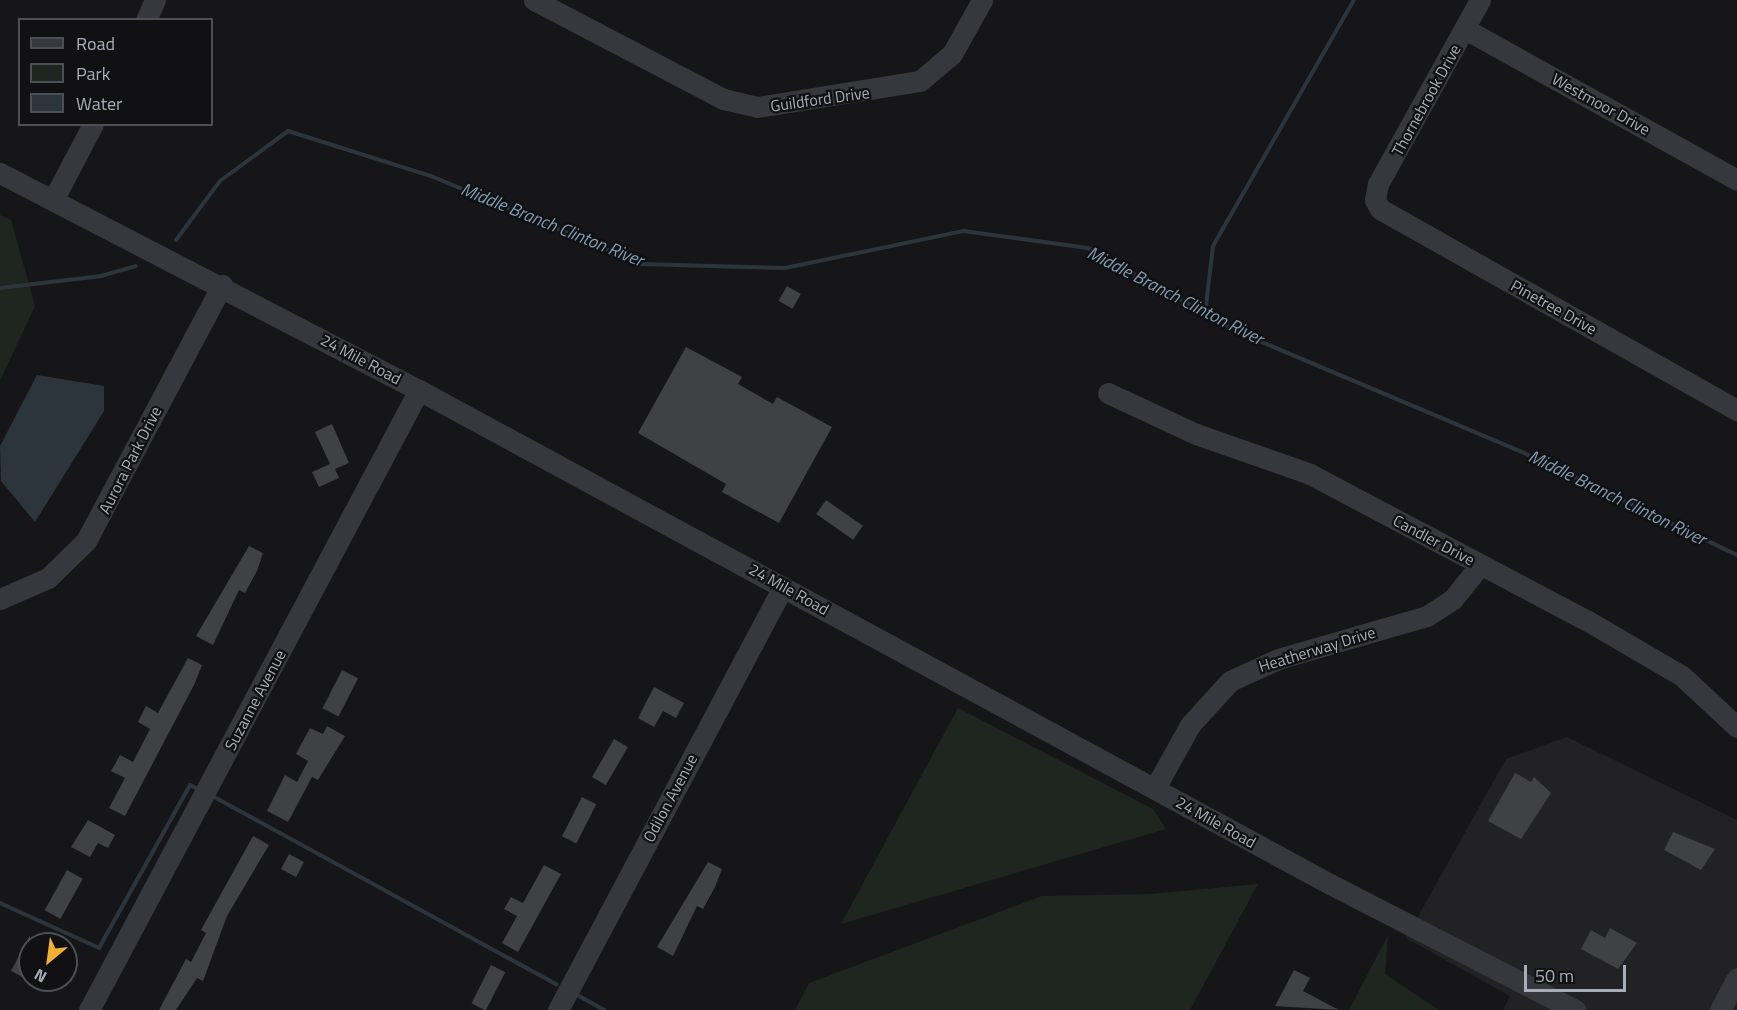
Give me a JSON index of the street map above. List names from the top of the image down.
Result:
{
  "streets": {
    "street": [
      "Guildford Drive",
      "Thornebrook Drive",
      "Westmoor Drive",
      "Pinetree Drive",
      "24 Mile Road",
      "Aurora Park Drive",
      "Candler Drive",
      "Heatherway Drive",
      "Suzanne Avenue",
      "Odilon Avenue"
    ]
  },
  "crossings": [
    ["Thornebrook Drive", "Westmoor Drive"],
    ["Thornebrook Drive", "Pinetree Drive"],
    ["24 Mile Road", "Aurora Park Drive"],
    ["24 Mile Road", "Heatherway Drive"],
    ["24 Mile Road", "Suzanne Avenue"],
    ["24 Mile Road", "Odilon Avenue"],
    ["Candler Drive", "Heatherway Drive"]
  ],
  "water": ["Middle Branch Clinton River"],
  "legend": ["Road", "Park", "Water"],
  "scale_bar": "50 m",
  "north": "bottom left"
}
